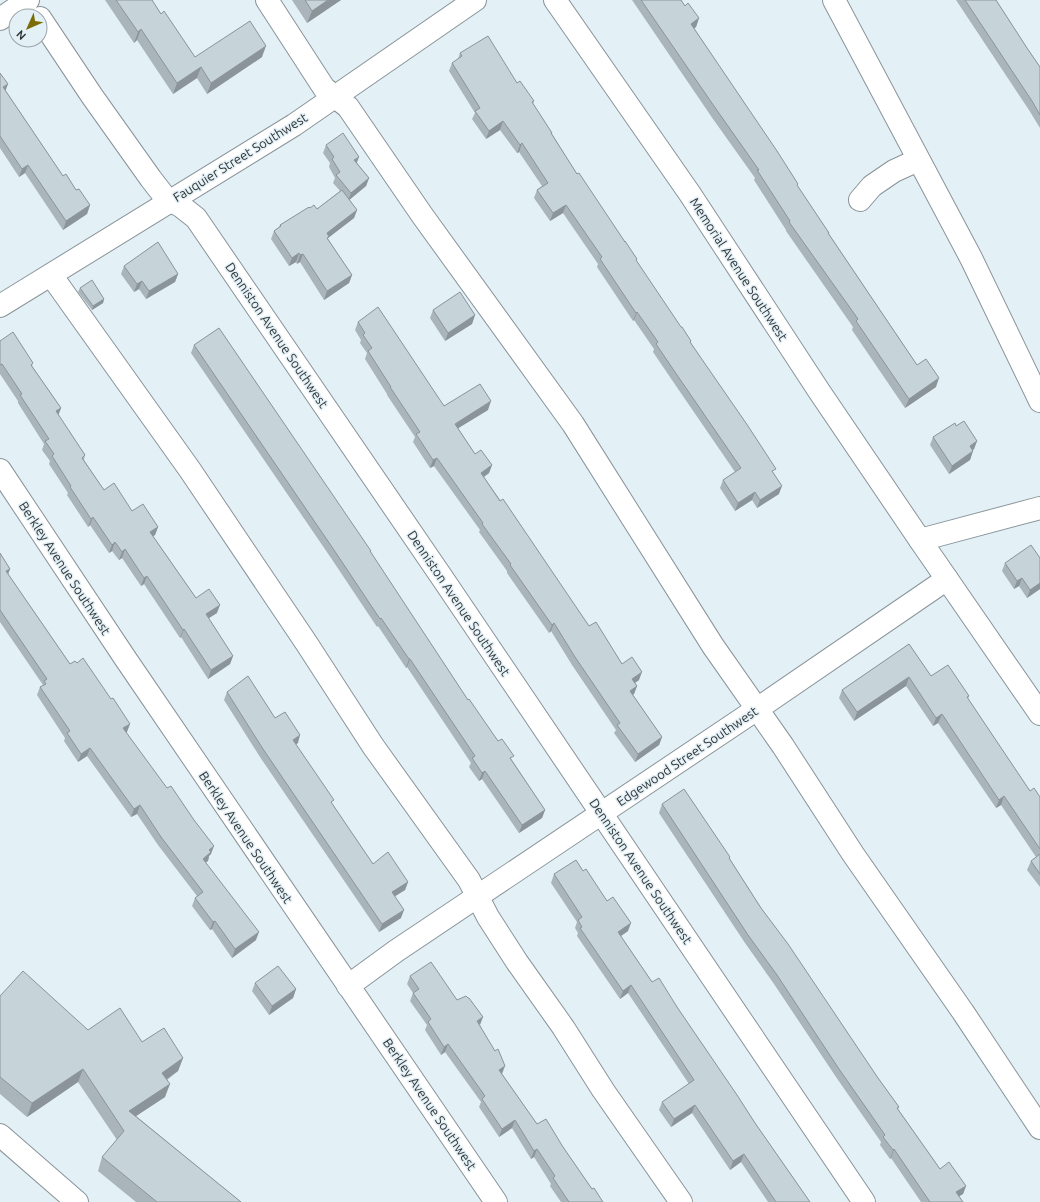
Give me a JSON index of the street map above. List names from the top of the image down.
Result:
{
  "streets": {
    "street": [
      "Fauquier Street Southwest",
      "Memorial Avenue Southwest",
      "Denniston Avenue Southwest",
      "Berkley Avenue Southwest",
      "Edgewood Street Southwest"
    ]
  },
  "crossings": [
    ["Fauquier Street Southwest", "Denniston Avenue Southwest"],
    ["Memorial Avenue Southwest", "Edgewood Street Southwest"],
    ["Denniston Avenue Southwest", "Edgewood Street Southwest"],
    ["Berkley Avenue Southwest", "Edgewood Street Southwest"]
  ],
  "north": "bottom left"
}
